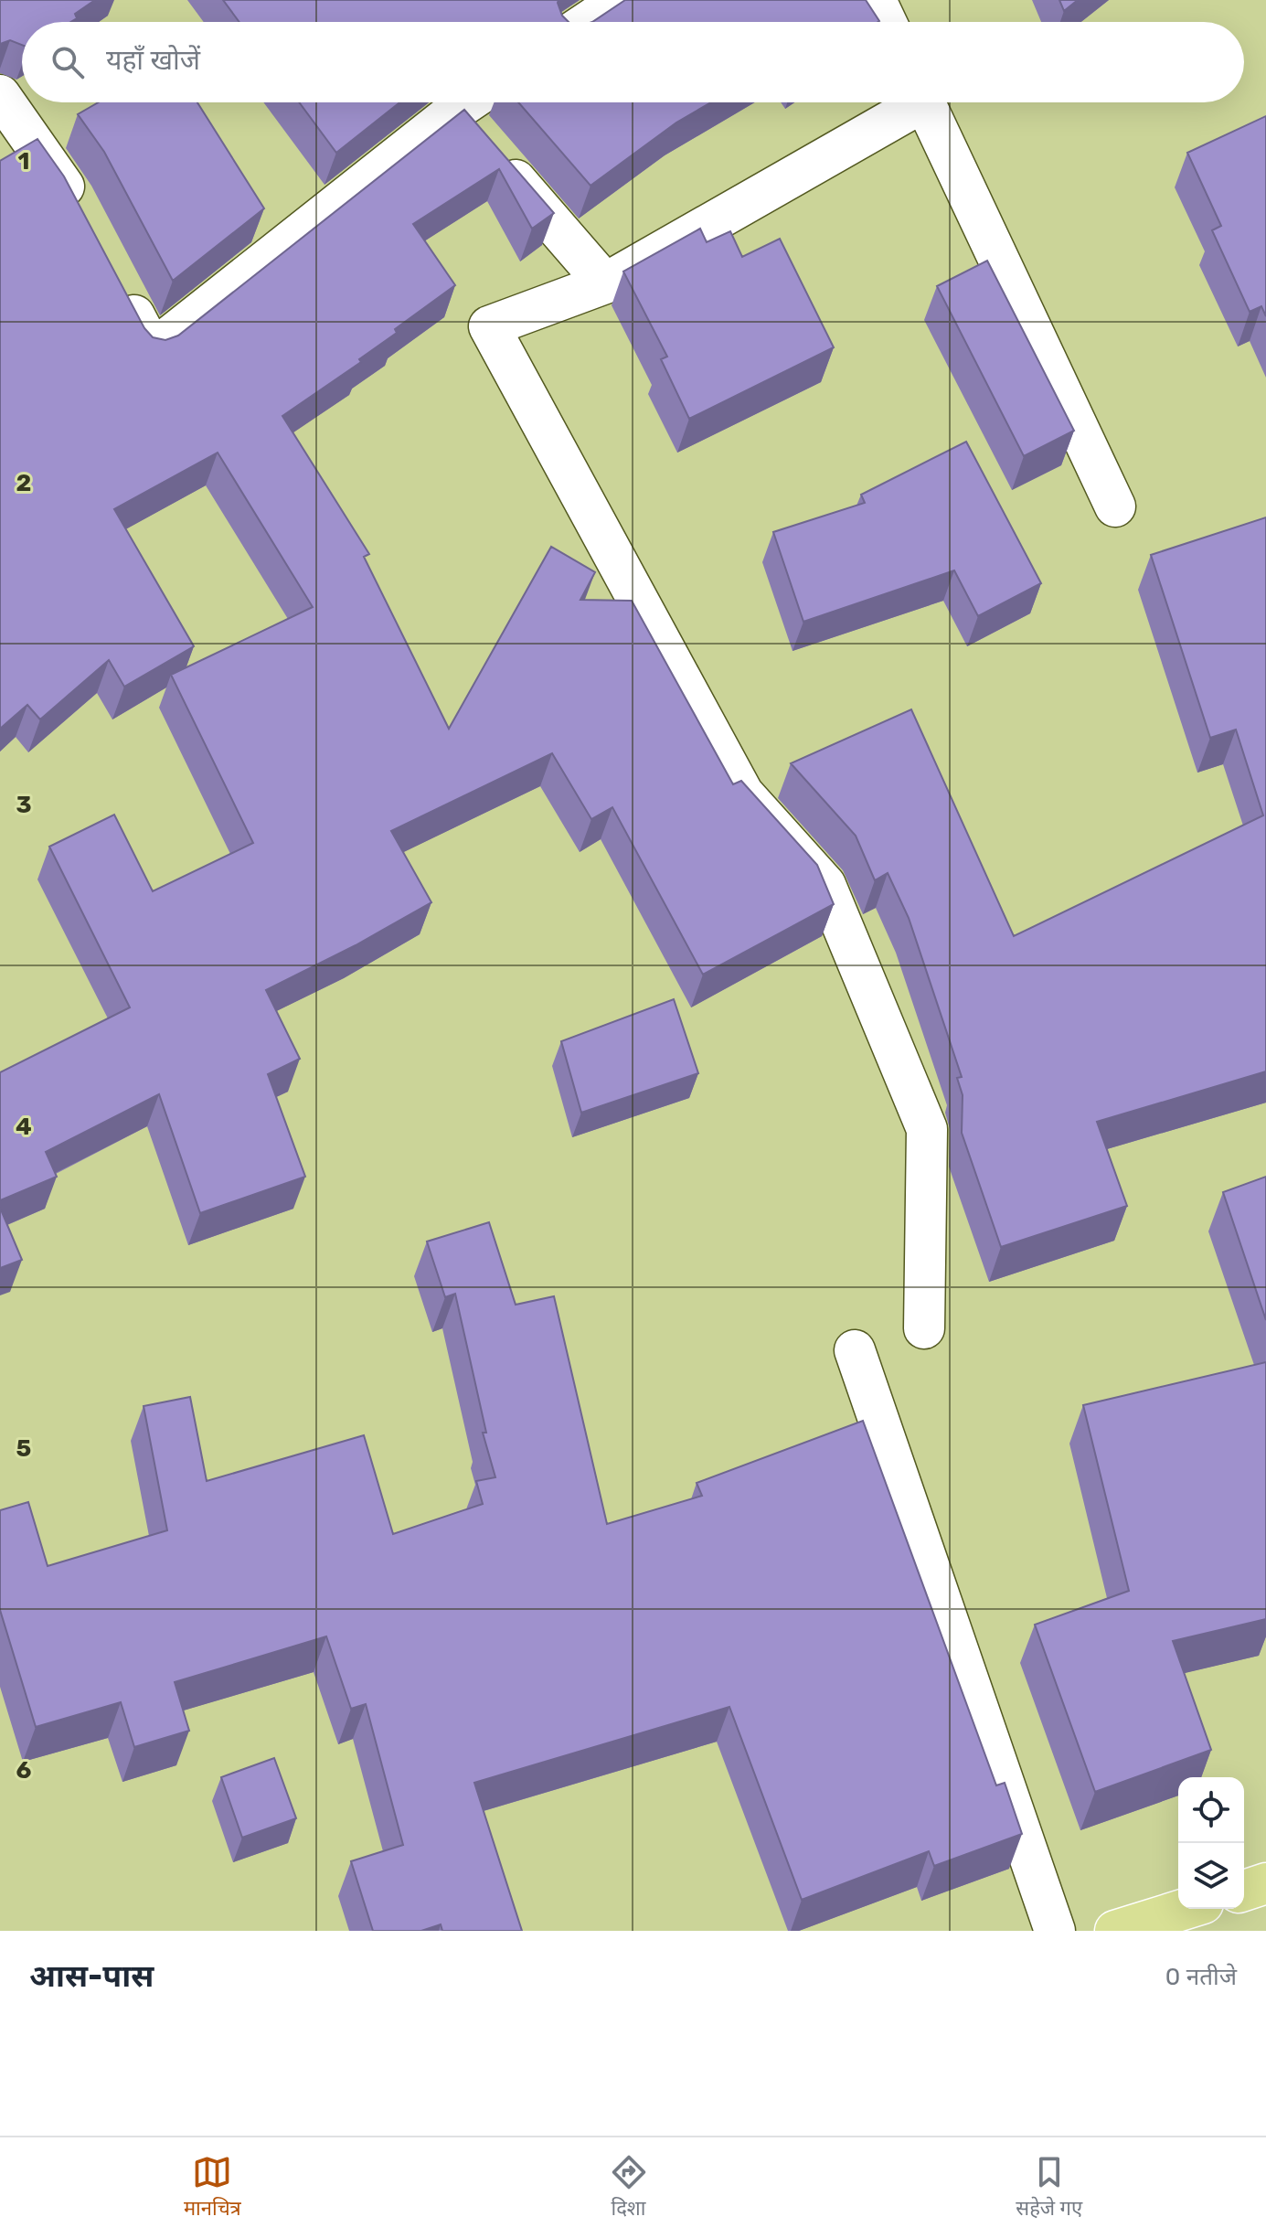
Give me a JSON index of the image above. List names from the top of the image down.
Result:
{
  "page": {
    "search": "यहाँ खोजें",
    "heading": ["आस-पास", "0 नतीजे"],
    "nav": ["मानचित्र", "दिशा", "सहेजे गए"]
  },
  "grid": {
    "rows": [
      "1",
      "2",
      "3",
      "4",
      "5",
      "6"
    ]
  }
}
